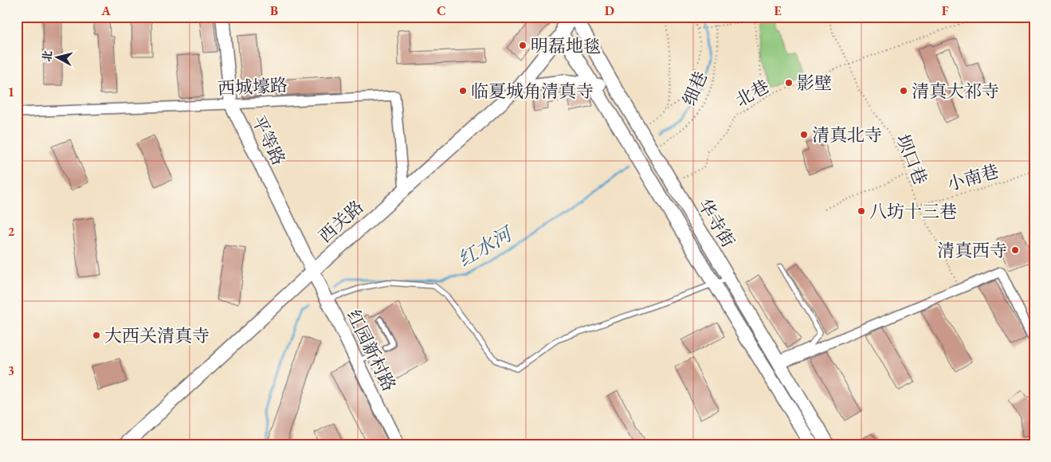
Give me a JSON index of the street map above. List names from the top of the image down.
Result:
{
  "streets": {
    "main road": [
      "平等路",
      "西关路",
      "华寺街",
      "红园新村路"
    ],
    "street": ["西城壕路"],
    "path": [
      "细巷",
      "北巷",
      "坝口巷",
      "小南巷"
    ]
  },
  "crossings": [
    ["西城壕路", "平等路"],
    ["西城壕路", "西关路"],
    ["细巷", "华寺街"],
    ["北巷", "坝口巷"],
    ["北巷", "华寺街"],
    ["平等路", "西关路"],
    ["平等路", "红园新村路"],
    ["坝口巷", "小南巷"],
    ["西关路", "华寺街"],
    ["西关路", "红园新村路"]
  ],
  "water": ["红水河"],
  "places": [
    "明磊地毯",
    "影壁",
    "临夏城角清真寺",
    "清真大祁寺",
    "清真北寺",
    "八坊十三巷",
    "清真西寺",
    "大西关清真寺"
  ],
  "north": "left",
  "grid": {
    "columns": [
      "A",
      "B",
      "C",
      "D",
      "E",
      "F"
    ],
    "rows": ["1", "2", "3"]
  }
}
